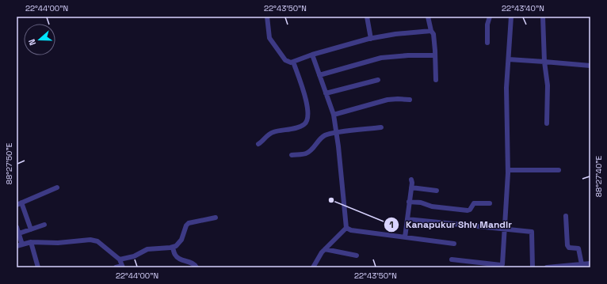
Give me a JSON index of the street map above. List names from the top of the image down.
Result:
{
  "places": ["Kanapukur Shiv Mandir"],
  "north": "left",
  "coordinates": [
    "22°44'00\"N",
    "22°43'50\"N",
    "22°43'40\"N",
    "88°27'50\"E",
    "88°27'40\"E"
  ]
}
